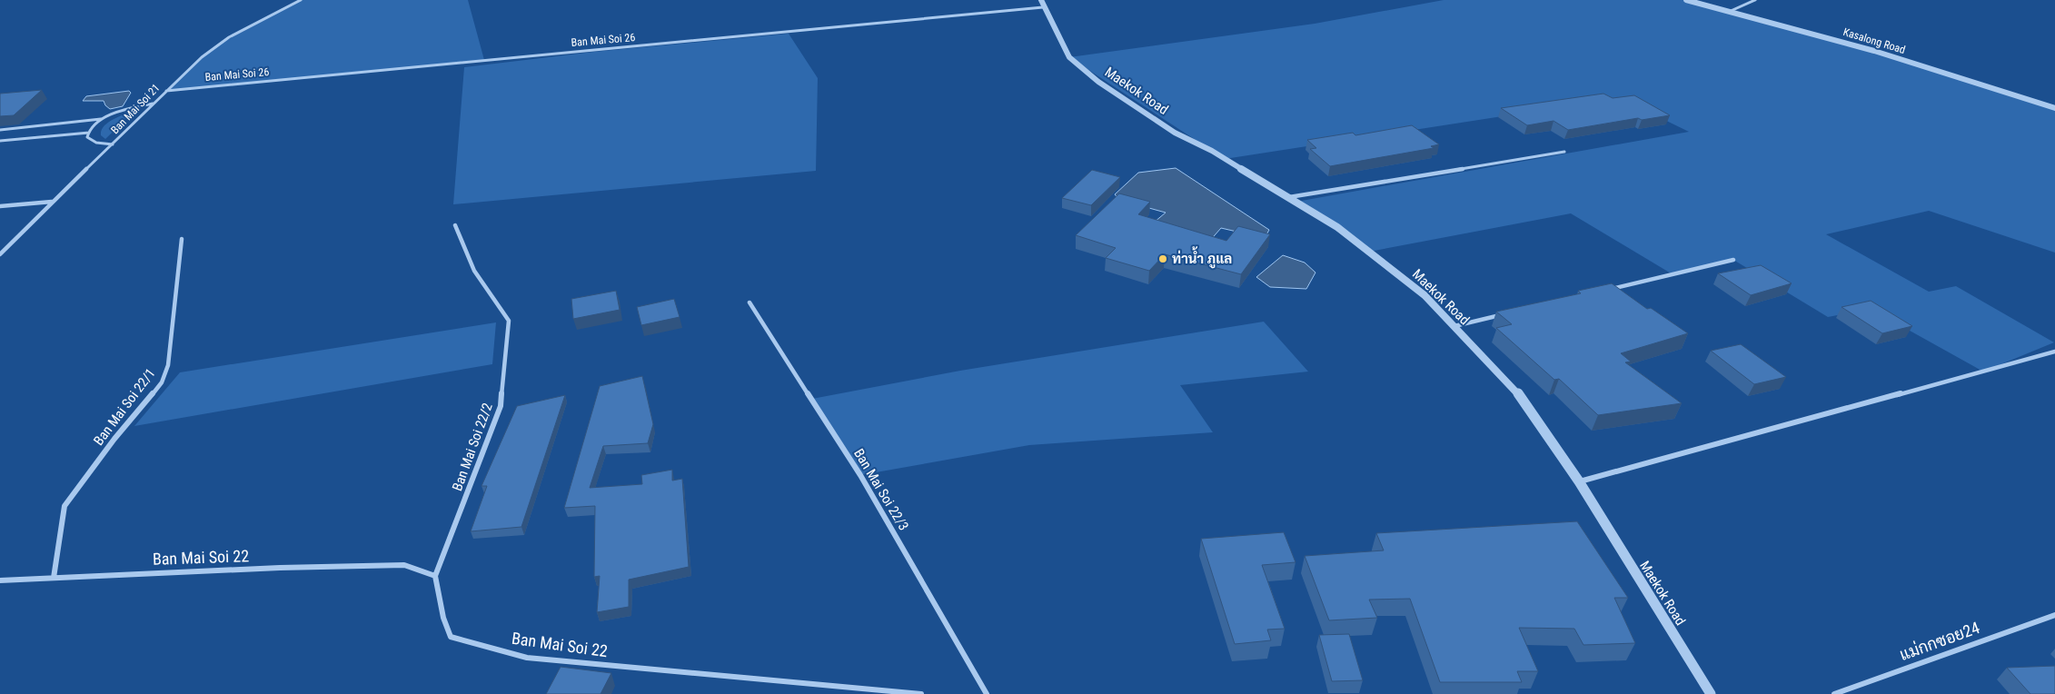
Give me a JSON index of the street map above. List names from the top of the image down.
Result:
{
  "streets": {
    "street": [
      "Ban Mai Soi 26",
      "Kasalong Road",
      "Maekok Road",
      "Ban Mai Soi 21",
      "Ban Mai Soi 22/1",
      "Ban Mai Soi 22/2",
      "Ban Mai Soi 22/3",
      "Ban Mai Soi 22",
      "แม่กกซอย24"
    ]
  },
  "crossings": [
    ["Ban Mai Soi 26", "Maekok Road"],
    ["Ban Mai Soi 26", "Ban Mai Soi 21"],
    ["Ban Mai Soi 22/1", "Ban Mai Soi 22"],
    ["Ban Mai Soi 22/2", "Ban Mai Soi 22"]
  ],
  "places": ["ท่าน้ำ ภูแล"]
}
